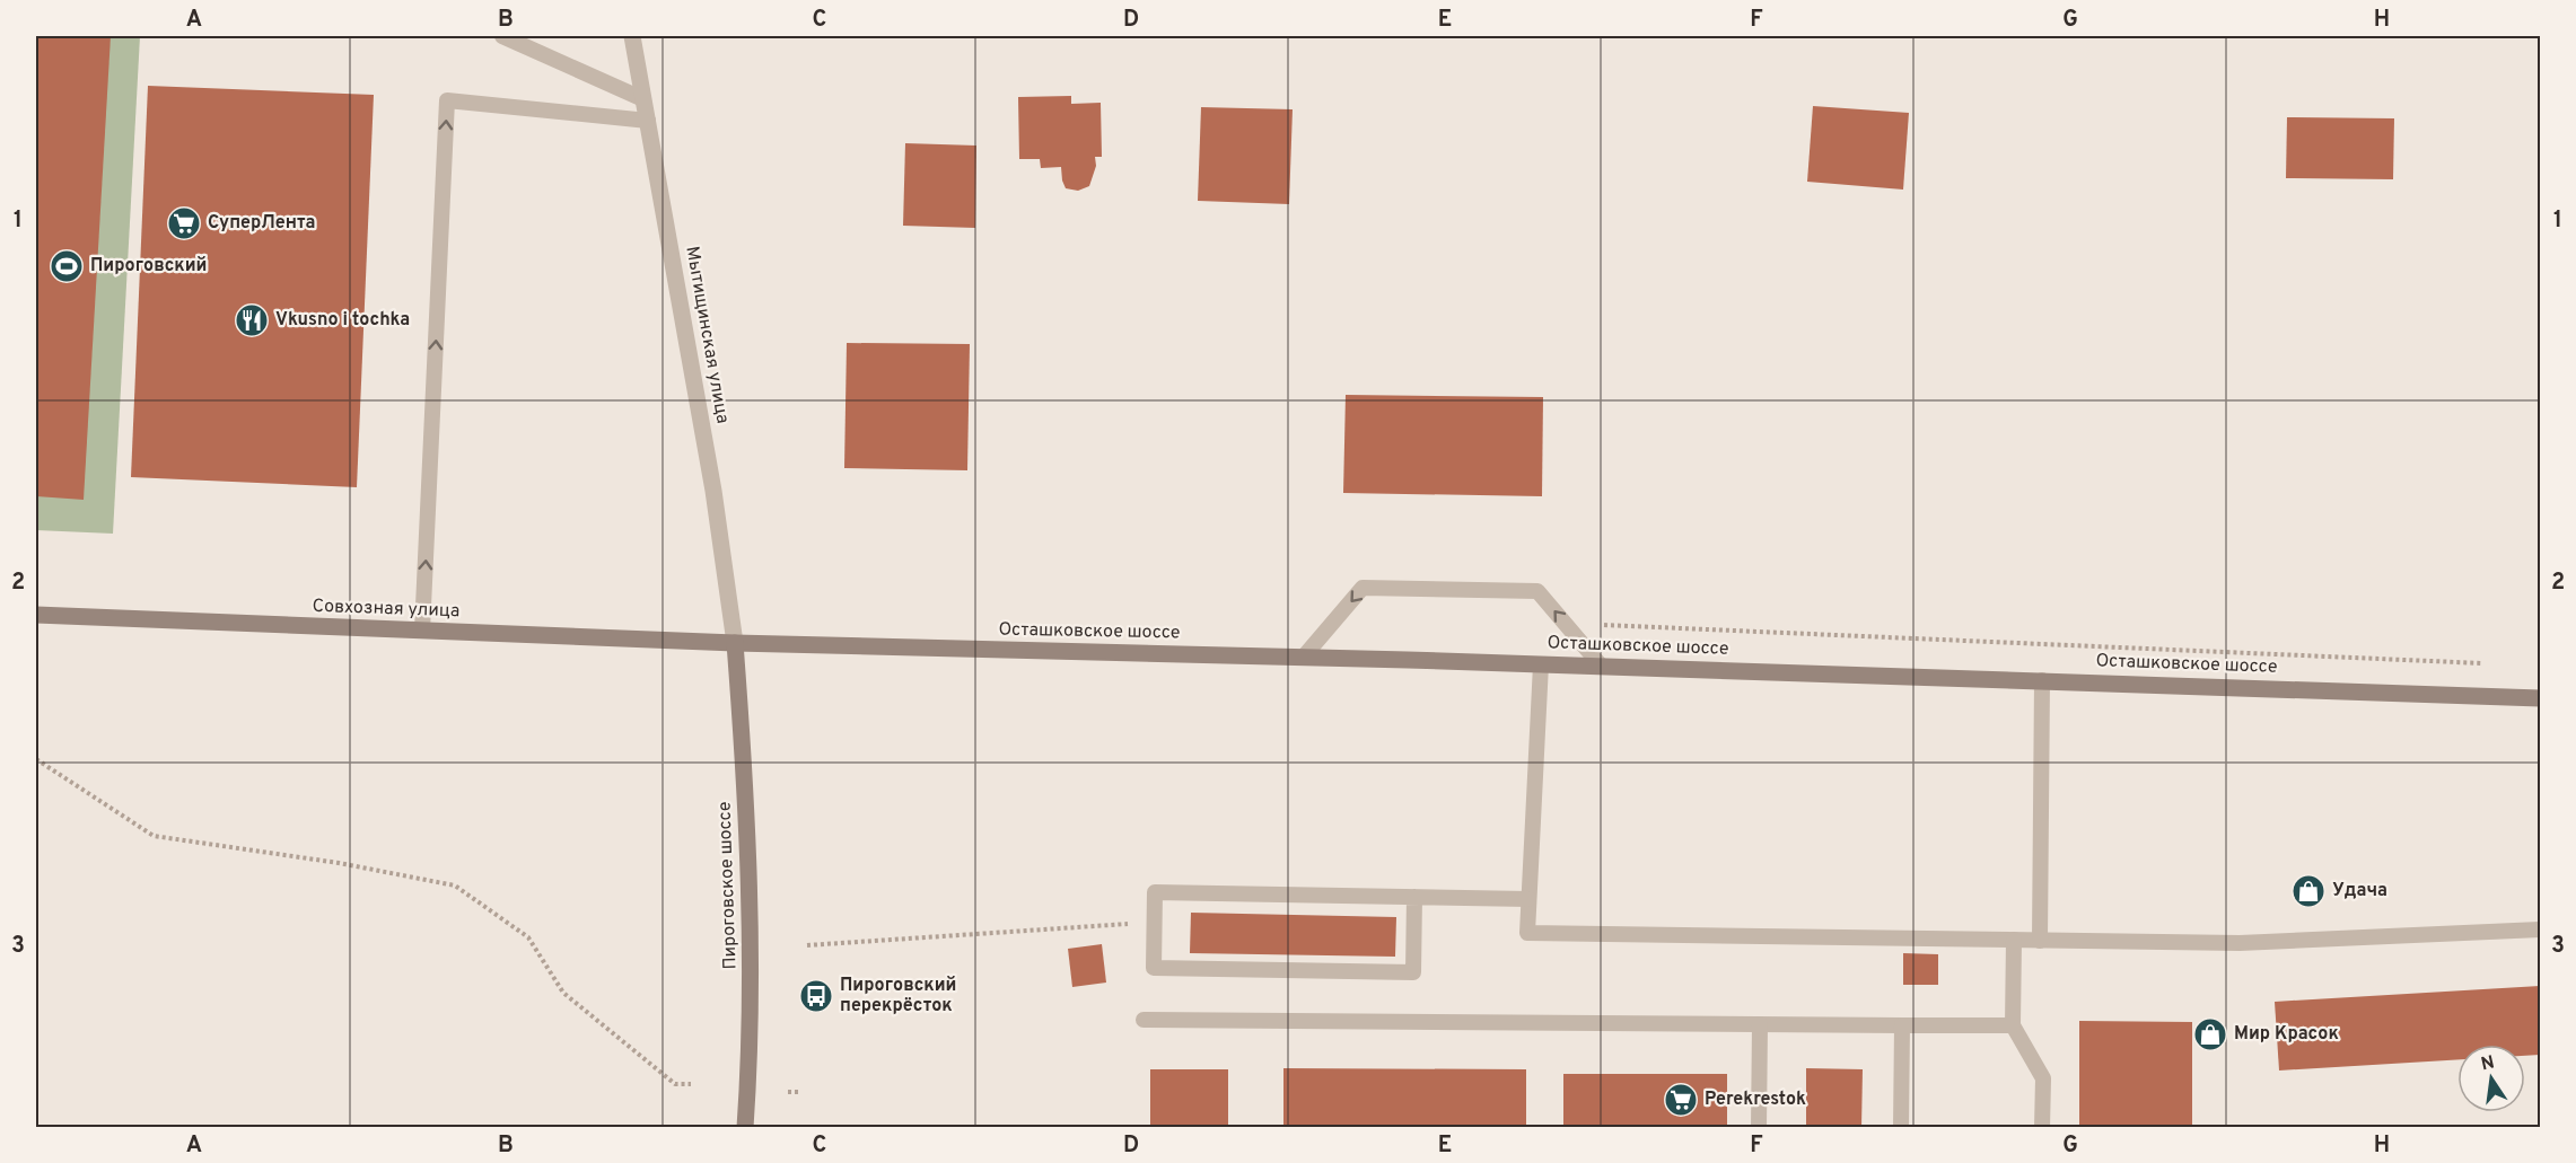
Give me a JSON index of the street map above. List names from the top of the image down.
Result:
{
  "streets": {
    "main road": ["Совхозная улица", "Осташковское шоссе", "Пироговское шоссе"],
    "street": ["Мытищинская улица"]
  },
  "crossings": [
    ["Мытищинская улица", "Совхозная улица"],
    ["Мытищинская улица", "Осташковское шоссе"],
    ["Мытищинская улица", "Пироговское шоссе"],
    ["Совхозная улица", "Осташковское шоссе"],
    ["Совхозная улица", "Пироговское шоссе"],
    ["Осташковское шоссе", "Пироговское шоссе"]
  ],
  "places": {
    "supermarket": ["СуперЛента", "Perekrestok"],
    "sports": ["Пироговский"],
    "restaurant": ["Vkusno i tochka"],
    "shop": ["Удача", "Мир Красок"],
    "bus stop": ["Пироговский перекрёсток"]
  },
  "north": "top",
  "grid": {
    "columns": [
      "A",
      "B",
      "C",
      "D",
      "E",
      "F",
      "G",
      "H"
    ],
    "rows": ["1", "2", "3"]
  }
}
